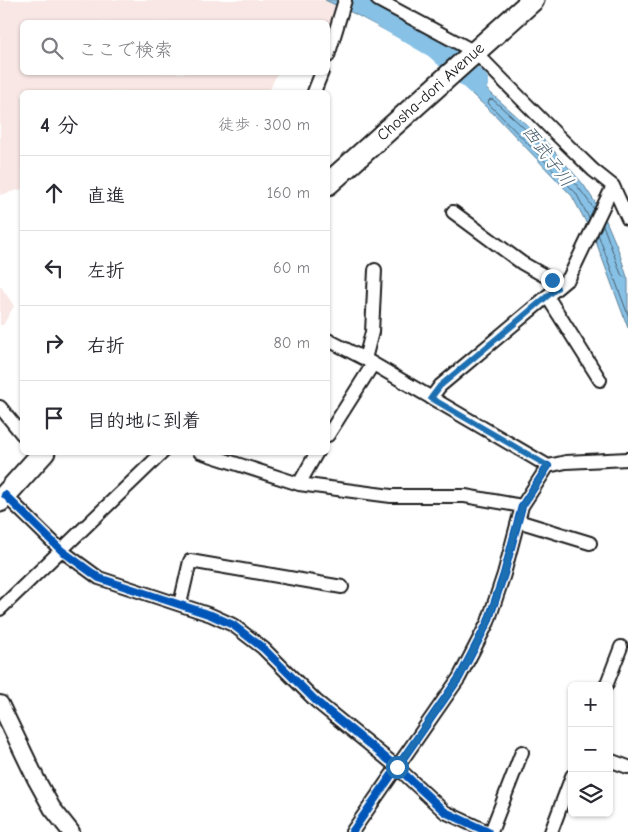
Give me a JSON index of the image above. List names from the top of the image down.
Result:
{
  "streets": {
    "highway": ["Chosha-dori Avenue"]
  },
  "water": ["西武子川"],
  "page": {
    "search": "ここで検索",
    "heading": ["4 分", "徒歩 · 300 m"],
    "list": [
      ["直進", "160 m"],
      ["左折", "60 m"],
      ["右折", "80 m"],
      "目的地に到着"
    ],
    "map_buttons": ["+", "−"]
  }
}
